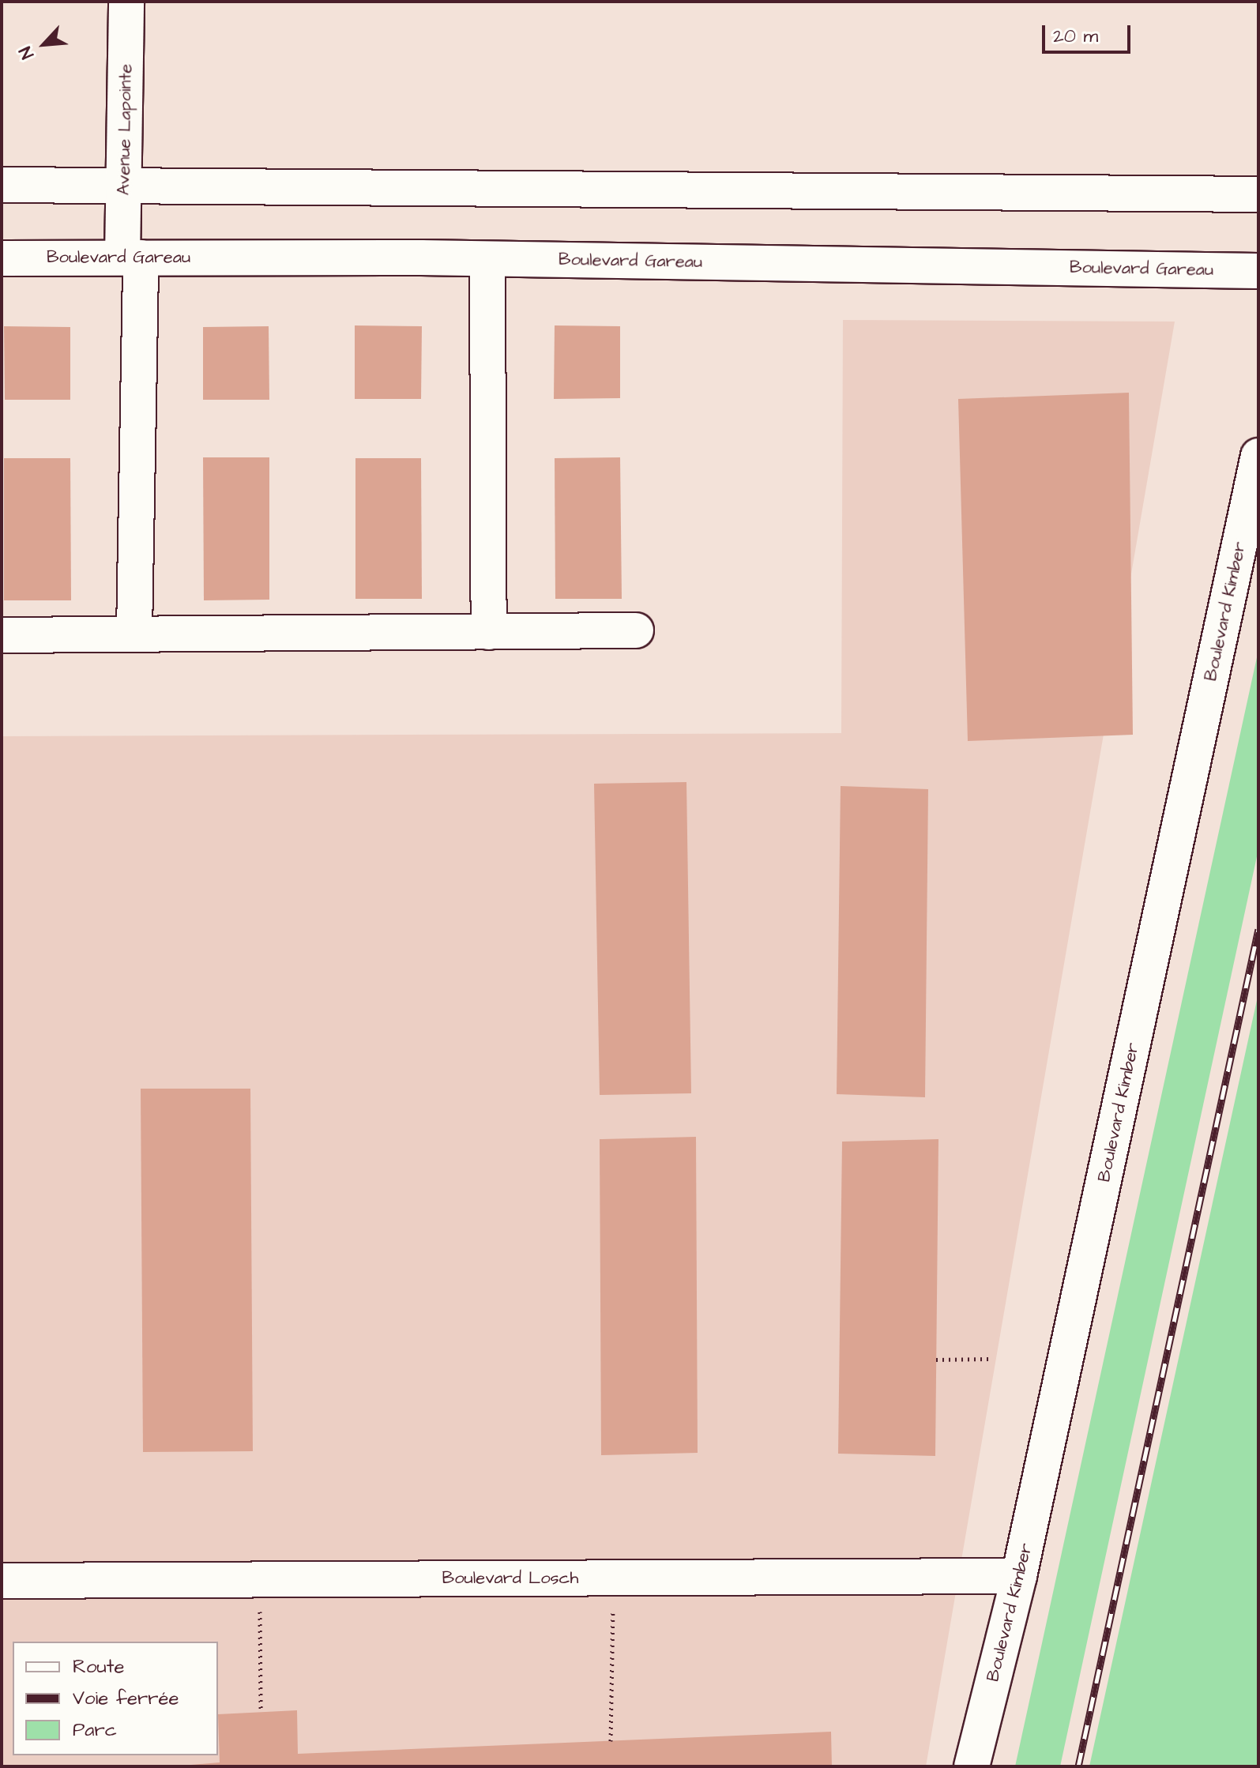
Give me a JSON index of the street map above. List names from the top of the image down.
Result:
{
  "streets": {
    "street": [
      "Avenue Lapointe",
      "Boulevard Gareau",
      "Boulevard Kimber",
      "Boulevard Losch"
    ]
  },
  "crossings": [
    ["Avenue Lapointe", "Boulevard Gareau"],
    ["Boulevard Kimber", "Boulevard Losch"]
  ],
  "legend": ["Route", "Voie ferrée", "Parc"],
  "scale_bar": "20 m",
  "north": "bottom left"
}
